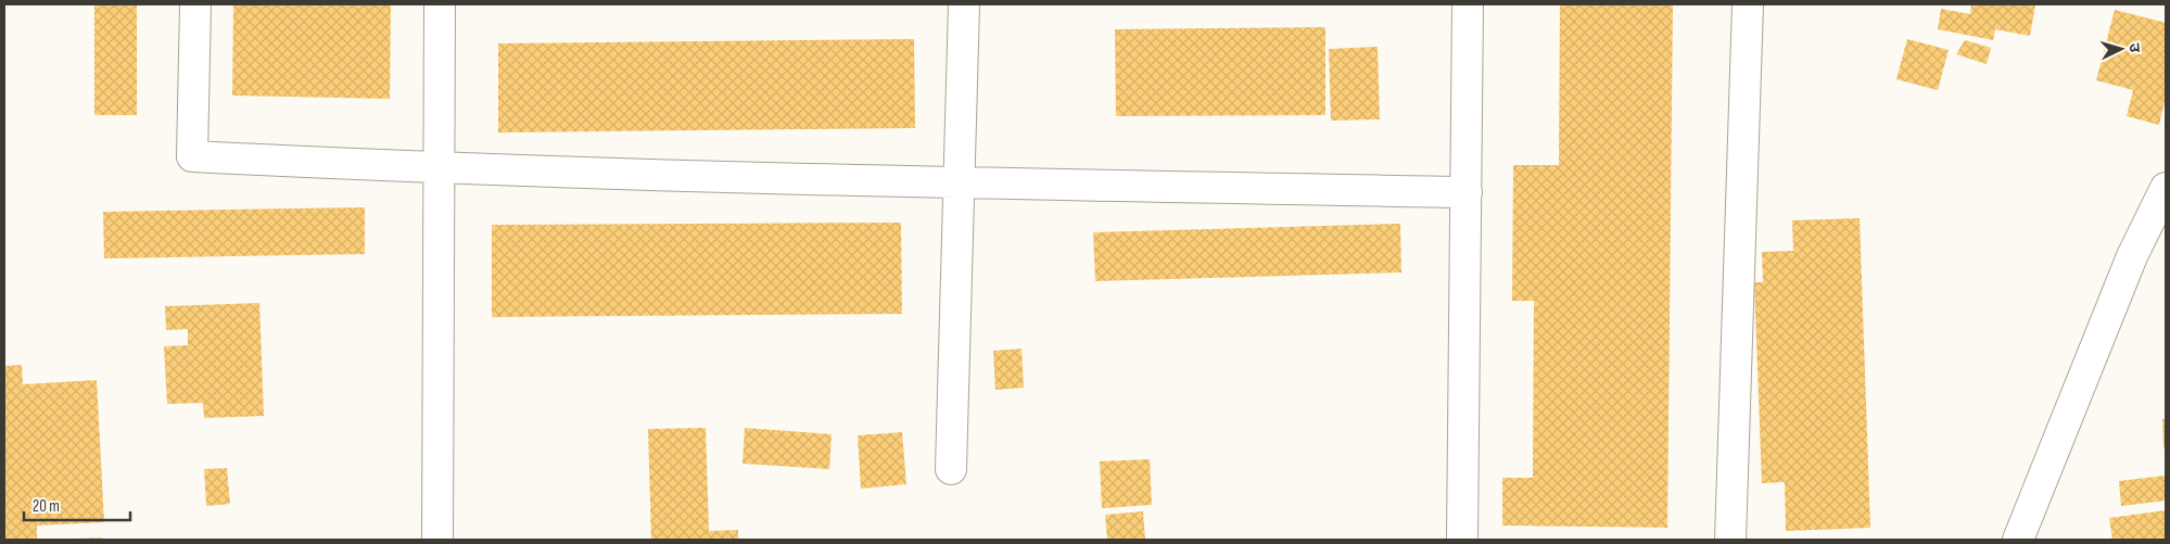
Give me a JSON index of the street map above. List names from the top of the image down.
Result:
{
  "scale_bar": "20 m",
  "north": "right"
}
